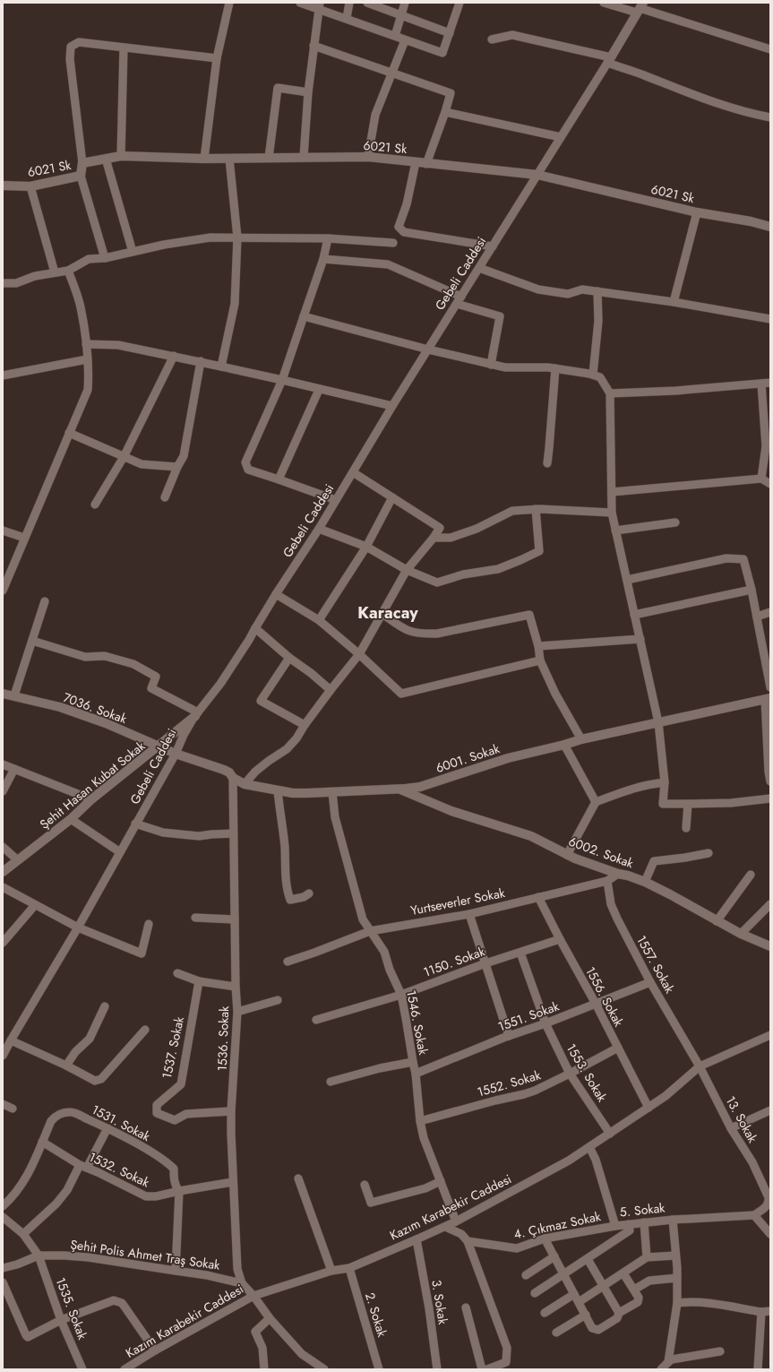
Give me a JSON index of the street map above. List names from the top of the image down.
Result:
{
  "streets": {
    "street": [
      "6021 Sk",
      "Gebeli Caddesi",
      "7036. Sokak",
      "6001. Sokak",
      "Şehit Hasan Kubat Sokak",
      "6002. Sokak",
      "Yurtseverler Sokak",
      "1150. Sokak",
      "1557. Sokak",
      "1556. Sokak",
      "1551. Sokak",
      "1546. Sokak",
      "1536. Sokak",
      "1537. Sokak",
      "1553. Sokak",
      "1552. Sokak",
      "13. Sokak",
      "1531. Sokak",
      "1532. Sokak",
      "Kazım Karabekir Caddesi",
      "5. Sokak",
      "4. Çıkmaz Sokak",
      "Şehit Polis Ahmet Traş Sokak",
      "3. Sokak",
      "1535. Sokak",
      "2. Sokak"
    ]
  },
  "crossings": [
    ["6021 Sk", "Gebeli Caddesi"],
    ["Gebeli Caddesi", "7036. Sokak"],
    ["Gebeli Caddesi", "6001. Sokak"],
    ["Gebeli Caddesi", "Şehit Hasan Kubat Sokak"],
    ["7036. Sokak", "6001. Sokak"],
    ["7036. Sokak", "Şehit Hasan Kubat Sokak"],
    ["6001. Sokak", "6002. Sokak"],
    ["6001. Sokak", "1546. Sokak"],
    ["6001. Sokak", "1536. Sokak"],
    ["Yurtseverler Sokak", "1557. Sokak"],
    ["Yurtseverler Sokak", "1556. Sokak"],
    ["Yurtseverler Sokak", "1546. Sokak"],
    ["1150. Sokak", "1556. Sokak"],
    ["1150. Sokak", "1546. Sokak"],
    ["1150. Sokak", "1553. Sokak"],
    ["1557. Sokak", "1551. Sokak"],
    ["1557. Sokak", "13. Sokak"],
    ["1557. Sokak", "Kazım Karabekir Caddesi"],
    ["1556. Sokak", "1551. Sokak"],
    ["1556. Sokak", "1552. Sokak"],
    ["1556. Sokak", "Kazım Karabekir Caddesi"],
    ["1551. Sokak", "1546. Sokak"],
    ["1551. Sokak", "1553. Sokak"],
    ["1546. Sokak", "1552. Sokak"],
    ["1546. Sokak", "Kazım Karabekir Caddesi"],
    ["1536. Sokak", "1537. Sokak"],
    ["1536. Sokak", "1532. Sokak"],
    ["1536. Sokak", "Kazım Karabekir Caddesi"],
    ["1536. Sokak", "Şehit Polis Ahmet Traş Sokak"],
    ["1553. Sokak", "1552. Sokak"],
    ["1553. Sokak", "Kazım Karabekir Caddesi"],
    ["13. Sokak", "Kazım Karabekir Caddesi"],
    ["13. Sokak", "5. Sokak"],
    ["1531. Sokak", "1532. Sokak"],
    ["1531. Sokak", "Şehit Polis Ahmet Traş Sokak"],
    ["Kazım Karabekir Caddesi", "5. Sokak"],
    ["Kazım Karabekir Caddesi", "4. Çıkmaz Sokak"],
    ["Kazım Karabekir Caddesi", "3. Sokak"],
    ["Kazım Karabekir Caddesi", "2. Sokak"],
    ["5. Sokak", "4. Çıkmaz Sokak"],
    ["Şehit Polis Ahmet Traş Sokak", "1535. Sokak"]
  ],
  "districts": ["Karacay"]
}
